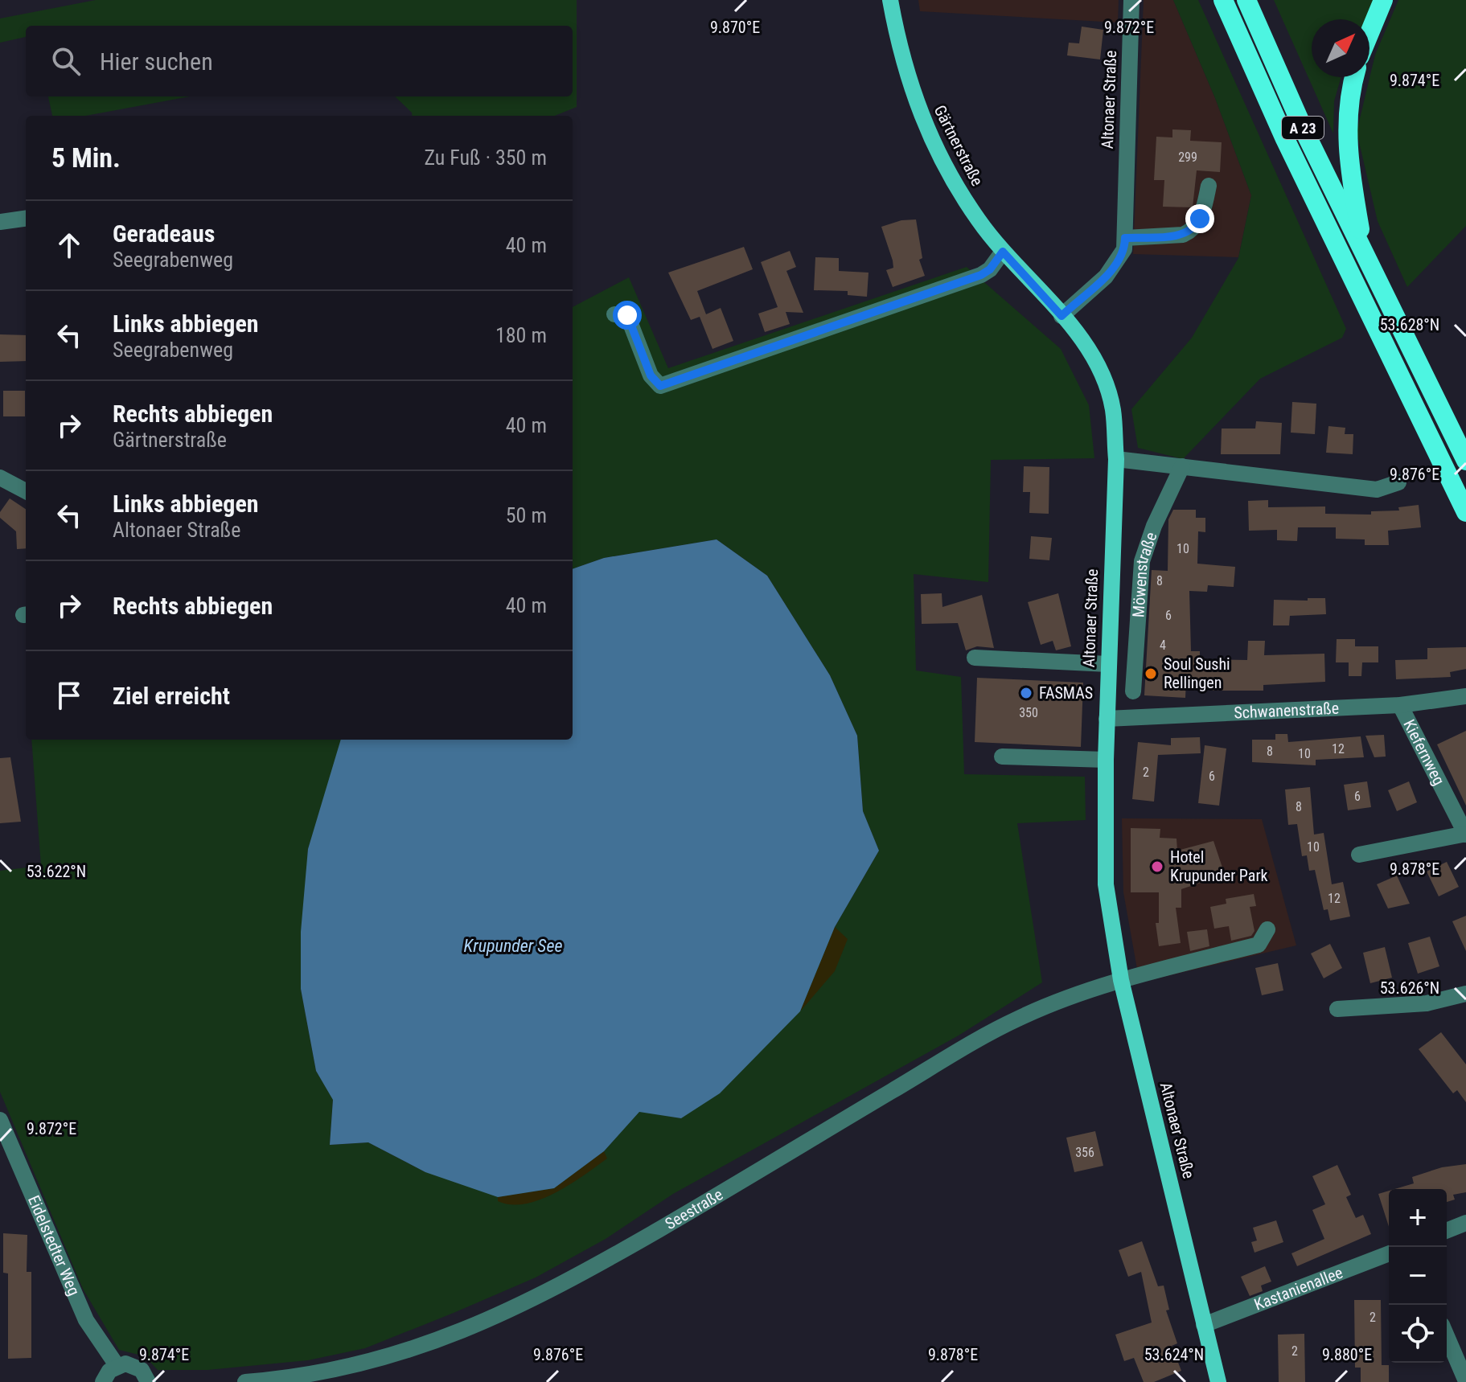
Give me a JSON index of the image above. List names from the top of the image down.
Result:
{
  "streets": {
    "highway": ["A 23"],
    "main road": ["Altonaer Straße", "Gärtnerstraße"],
    "street": [
      "Möwenstraße",
      "Schwanenstraße",
      "Kiefernweg",
      "Seestraße",
      "Eidelstedter Weg",
      "Kastanienallee"
    ]
  },
  "crossings": [
    ["Altonaer Straße", "Gärtnerstraße"],
    ["Altonaer Straße", "Schwanenstraße"],
    ["Altonaer Straße", "Seestraße"],
    ["Altonaer Straße", "Kastanienallee"],
    ["Schwanenstraße", "Kiefernweg"]
  ],
  "water": ["Krupunder See"],
  "places": ["Soul Sushi Rellingen", "FASMAS", "Hotel Krupunder Park"],
  "house_numbers": [
    "299",
    "10",
    "8",
    "6",
    "4",
    "350",
    "12",
    "8",
    "10",
    "2",
    "6",
    "6",
    "8",
    "10",
    "12",
    "356",
    "2",
    "2"
  ],
  "north": "top right",
  "page": {
    "search": "Hier suchen",
    "heading": ["5 Min.", "Zu Fuß · 350 m"],
    "list": [
      ["Geradeaus", "Seegrabenweg", "40 m"],
      ["Links abbiegen", "Seegrabenweg", "180 m"],
      ["Rechts abbiegen", "Gärtnerstraße", "40 m"],
      ["Links abbiegen", "Altonaer Straße", "50 m"],
      ["Rechts abbiegen", "40 m"],
      "Ziel erreicht"
    ],
    "map_buttons": ["+", "−"]
  },
  "coordinates": [
    "9.870°E",
    "9.872°E",
    "9.874°E",
    "53.628°N",
    "9.876°E",
    "9.878°E",
    "53.622°N",
    "53.626°N",
    "53.624°N",
    "9.880°E"
  ]
}
